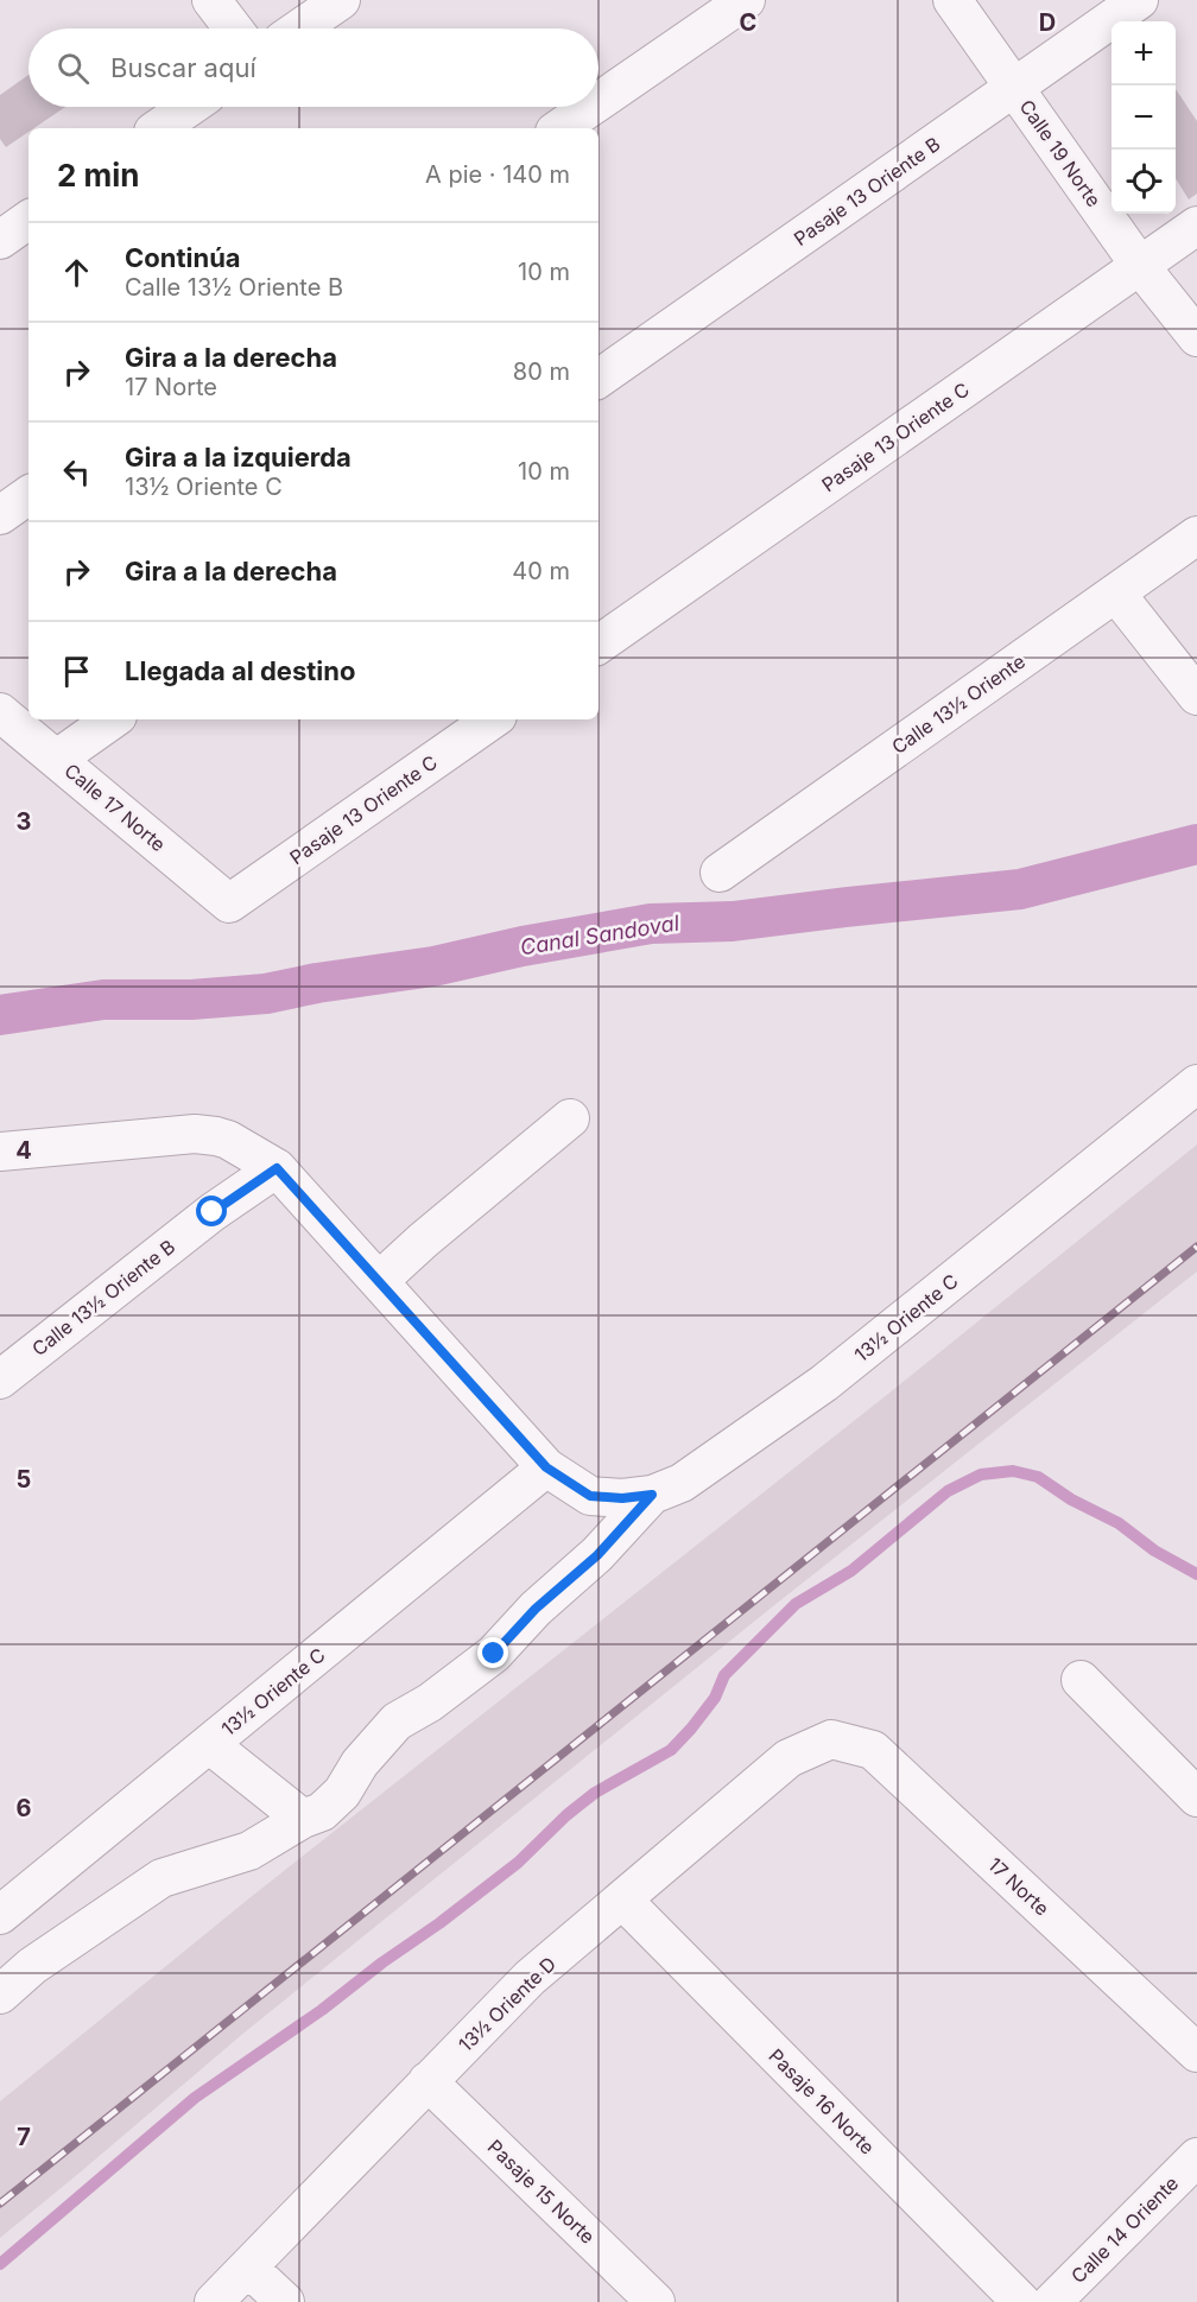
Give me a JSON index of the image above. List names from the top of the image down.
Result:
{
  "streets": {
    "street": [
      "Calle 19 Norte",
      "Pasaje 13 Oriente B",
      "Pasaje 13 Oriente C",
      "Calle 13½ Oriente",
      "Calle 17 Norte",
      "Calle 13½ Oriente B",
      "13½ Oriente C",
      "17 Norte",
      "13½ Oriente D",
      "Pasaje 16 Norte",
      "Pasaje 15 Norte",
      "Calle 14 Oriente"
    ]
  },
  "crossings": [
    ["Calle 19 Norte", "Pasaje 13 Oriente B"],
    ["Calle 19 Norte", "Pasaje 13 Oriente C"],
    ["Pasaje 13 Oriente C", "Calle 17 Norte"],
    ["17 Norte", "13½ Oriente D"],
    ["13½ Oriente D", "Pasaje 16 Norte"],
    ["13½ Oriente D", "Pasaje 15 Norte"]
  ],
  "water": ["Canal Sandoval"],
  "page": {
    "map_buttons": ["+", "−"],
    "search": "Buscar aquí",
    "heading": ["2 min", "A pie · 140 m"],
    "list": [
      ["Continúa", "Calle 13½ Oriente B", "10 m"],
      ["Gira a la derecha", "17 Norte", "80 m"],
      ["Gira a la izquierda", "13½ Oriente C", "10 m"],
      ["Gira a la derecha", "40 m"],
      "Llegada al destino"
    ]
  },
  "grid": {
    "columns": ["C", "D"],
    "rows": [
      "3",
      "4",
      "5",
      "6",
      "7"
    ]
  }
}
